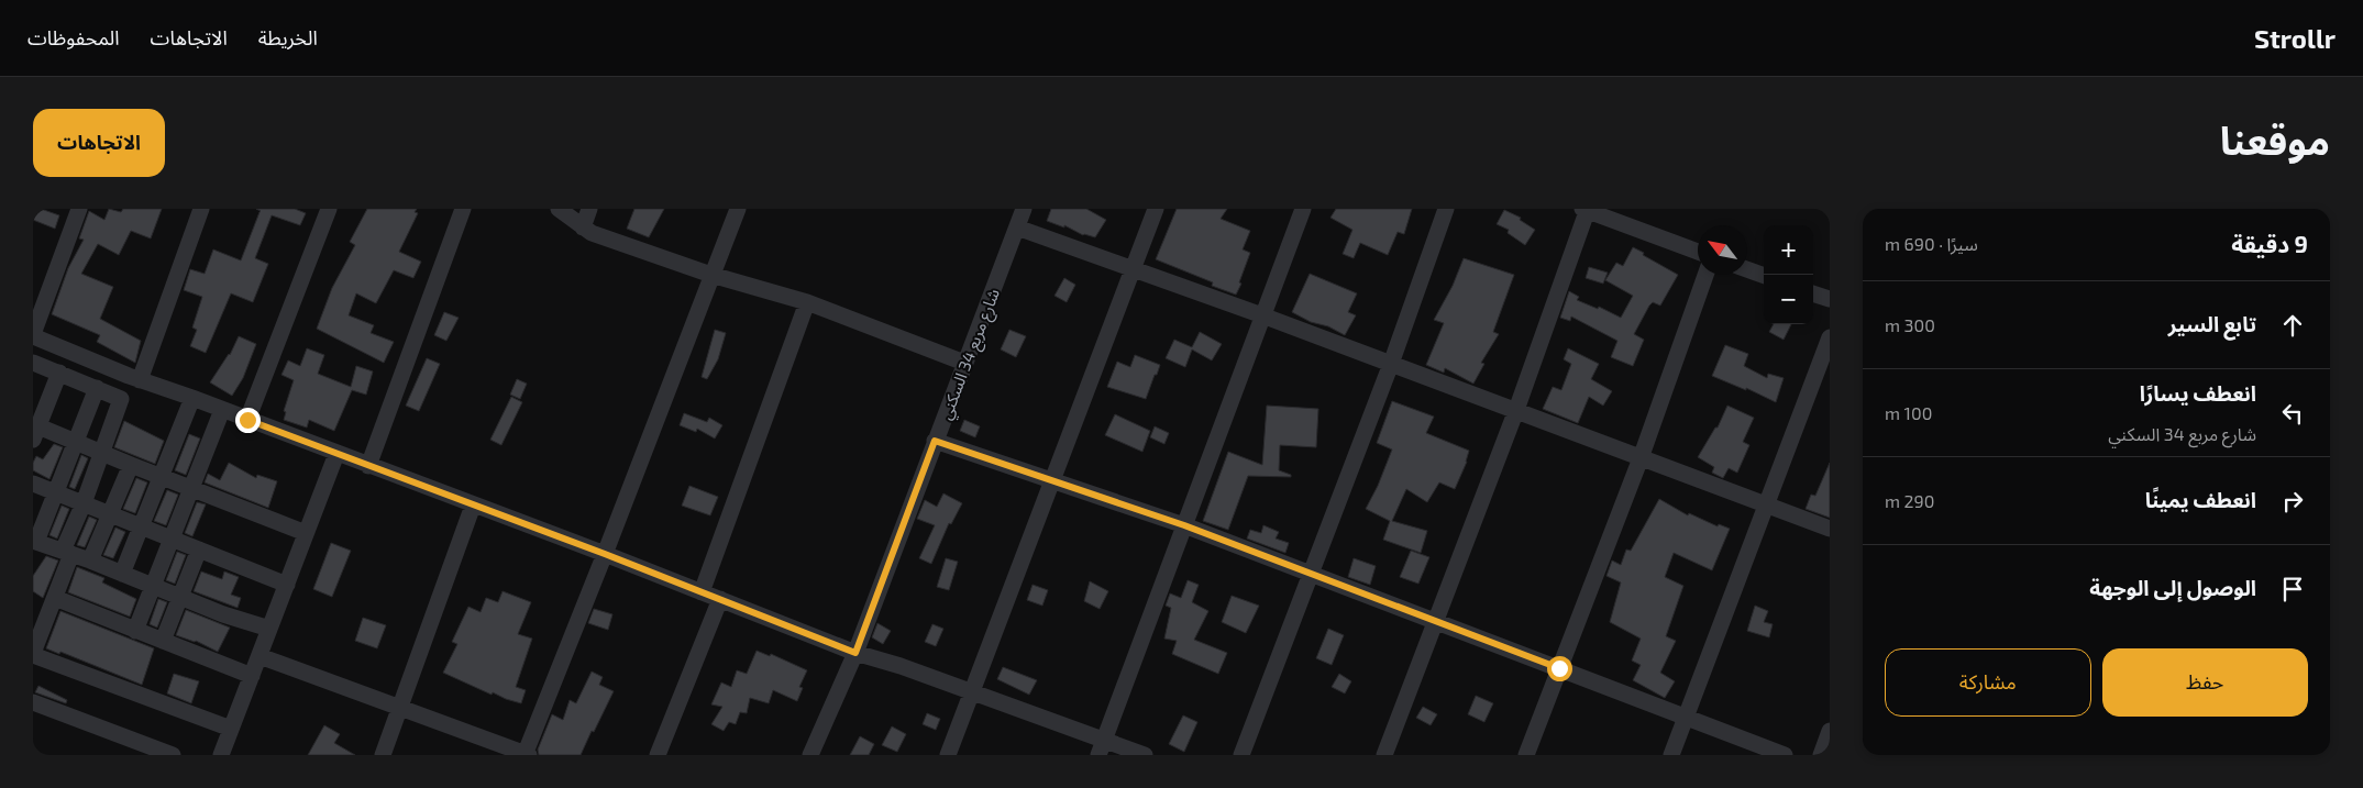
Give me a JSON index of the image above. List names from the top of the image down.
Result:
{
  "streets": {
    "street": ["شارع مربع 34 السكني"]
  },
  "north": "top left",
  "page": {
    "header": "Strollr",
    "nav": ["الخريطة", "الاتجاهات", "المحفوظات"],
    "title": "موقعنا",
    "buttons": [
      "الاتجاهات",
      ["حفظ", "مشاركة"]
    ],
    "heading": ["9 دقيقة", "سيرًا · 690 m"],
    "map_buttons": ["+", "−"],
    "list": [
      ["تابع السير", "300 m"],
      ["انعطف يسارًا", "شارع مربع 34 السكني", "100 m"],
      ["انعطف يمينًا", "290 m"],
      "الوصول إلى الوجهة"
    ]
  }
}
